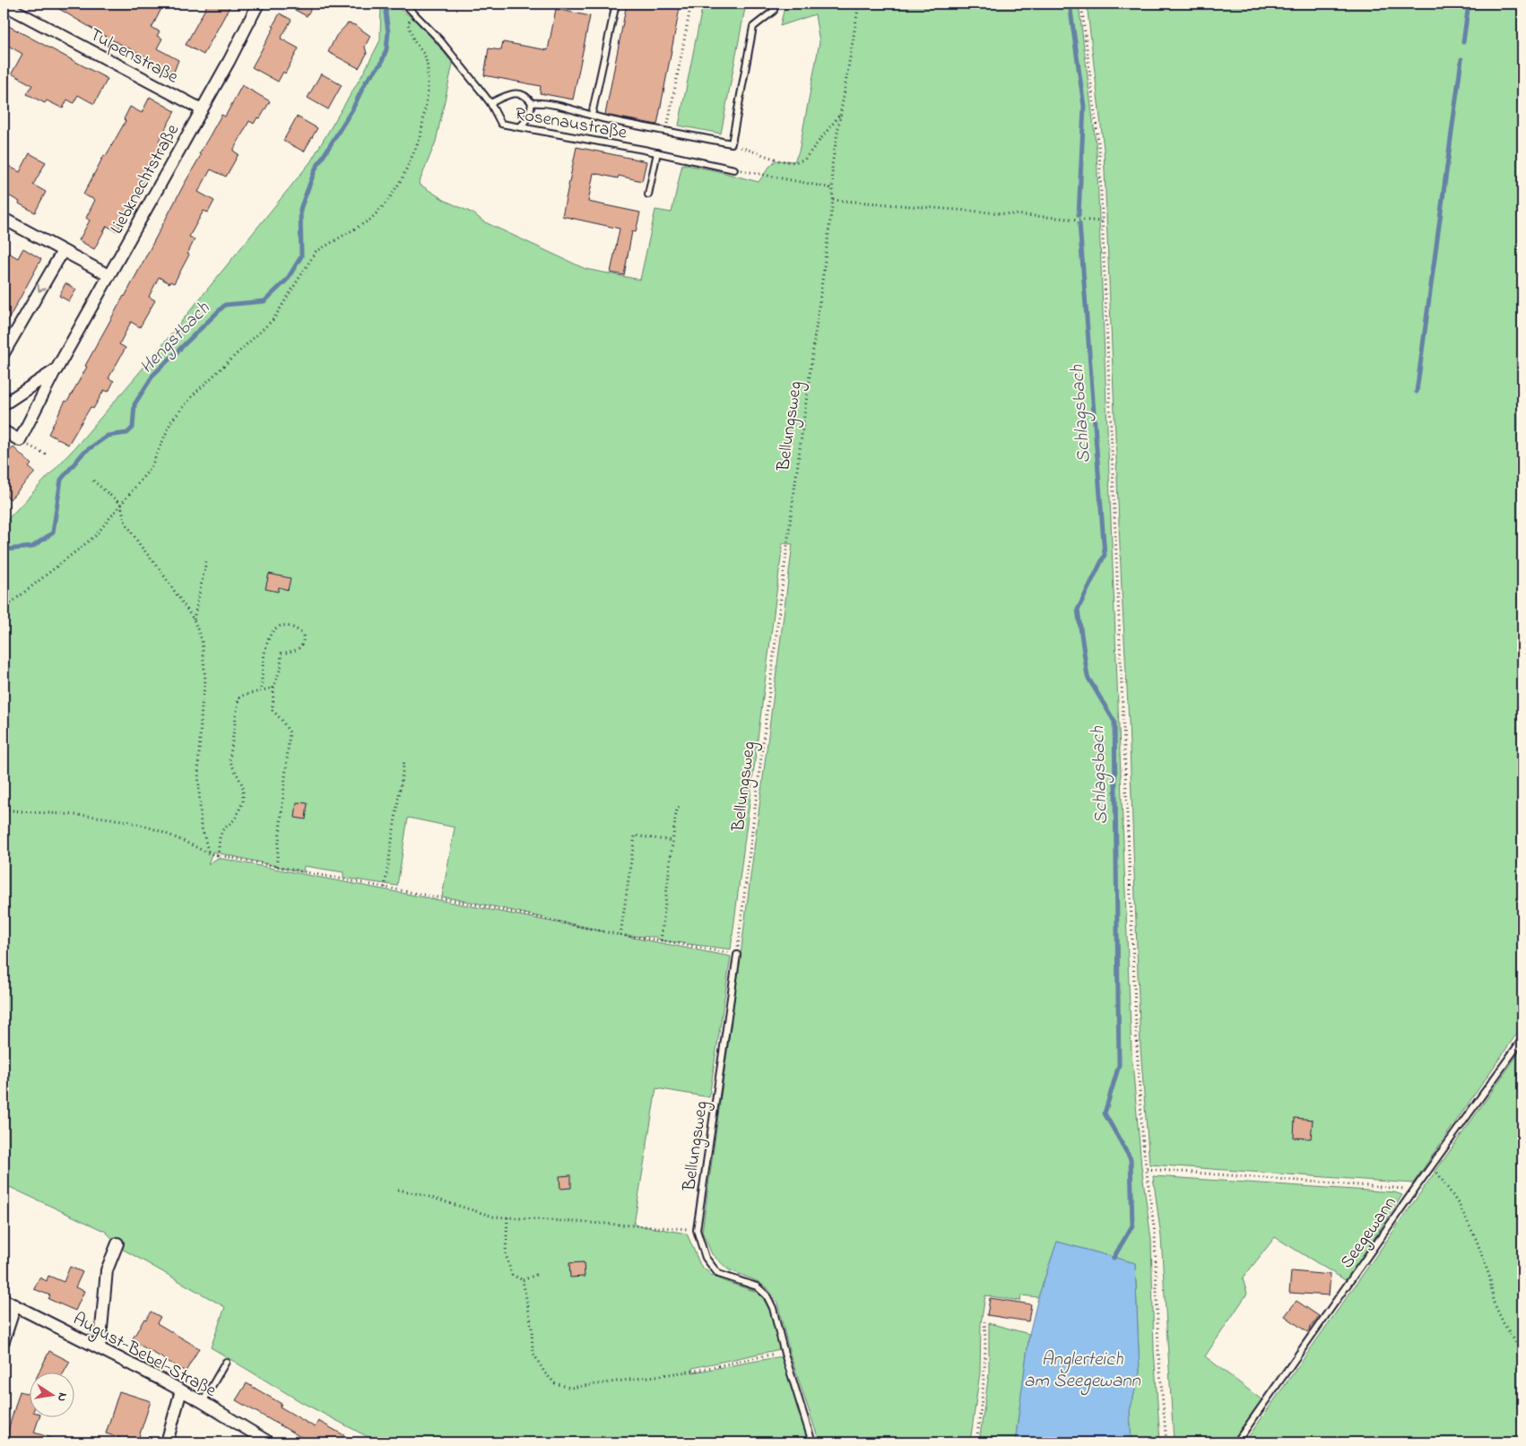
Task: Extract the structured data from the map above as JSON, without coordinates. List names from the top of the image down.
{
  "streets": {
    "street": ["Tulpenstraße", "Liebknechtstraße", "August-Bebel-Straße"],
    "lane": ["Rosenaustraße", "Bellungsweg", "Seegewann"]
  },
  "crossings": [
    ["Tulpenstraße", "Liebknechtstraße"]
  ],
  "water": ["Hengstbach", "Schlagsbach", "Anglerteich am Seegewann"],
  "north": "right"
}
